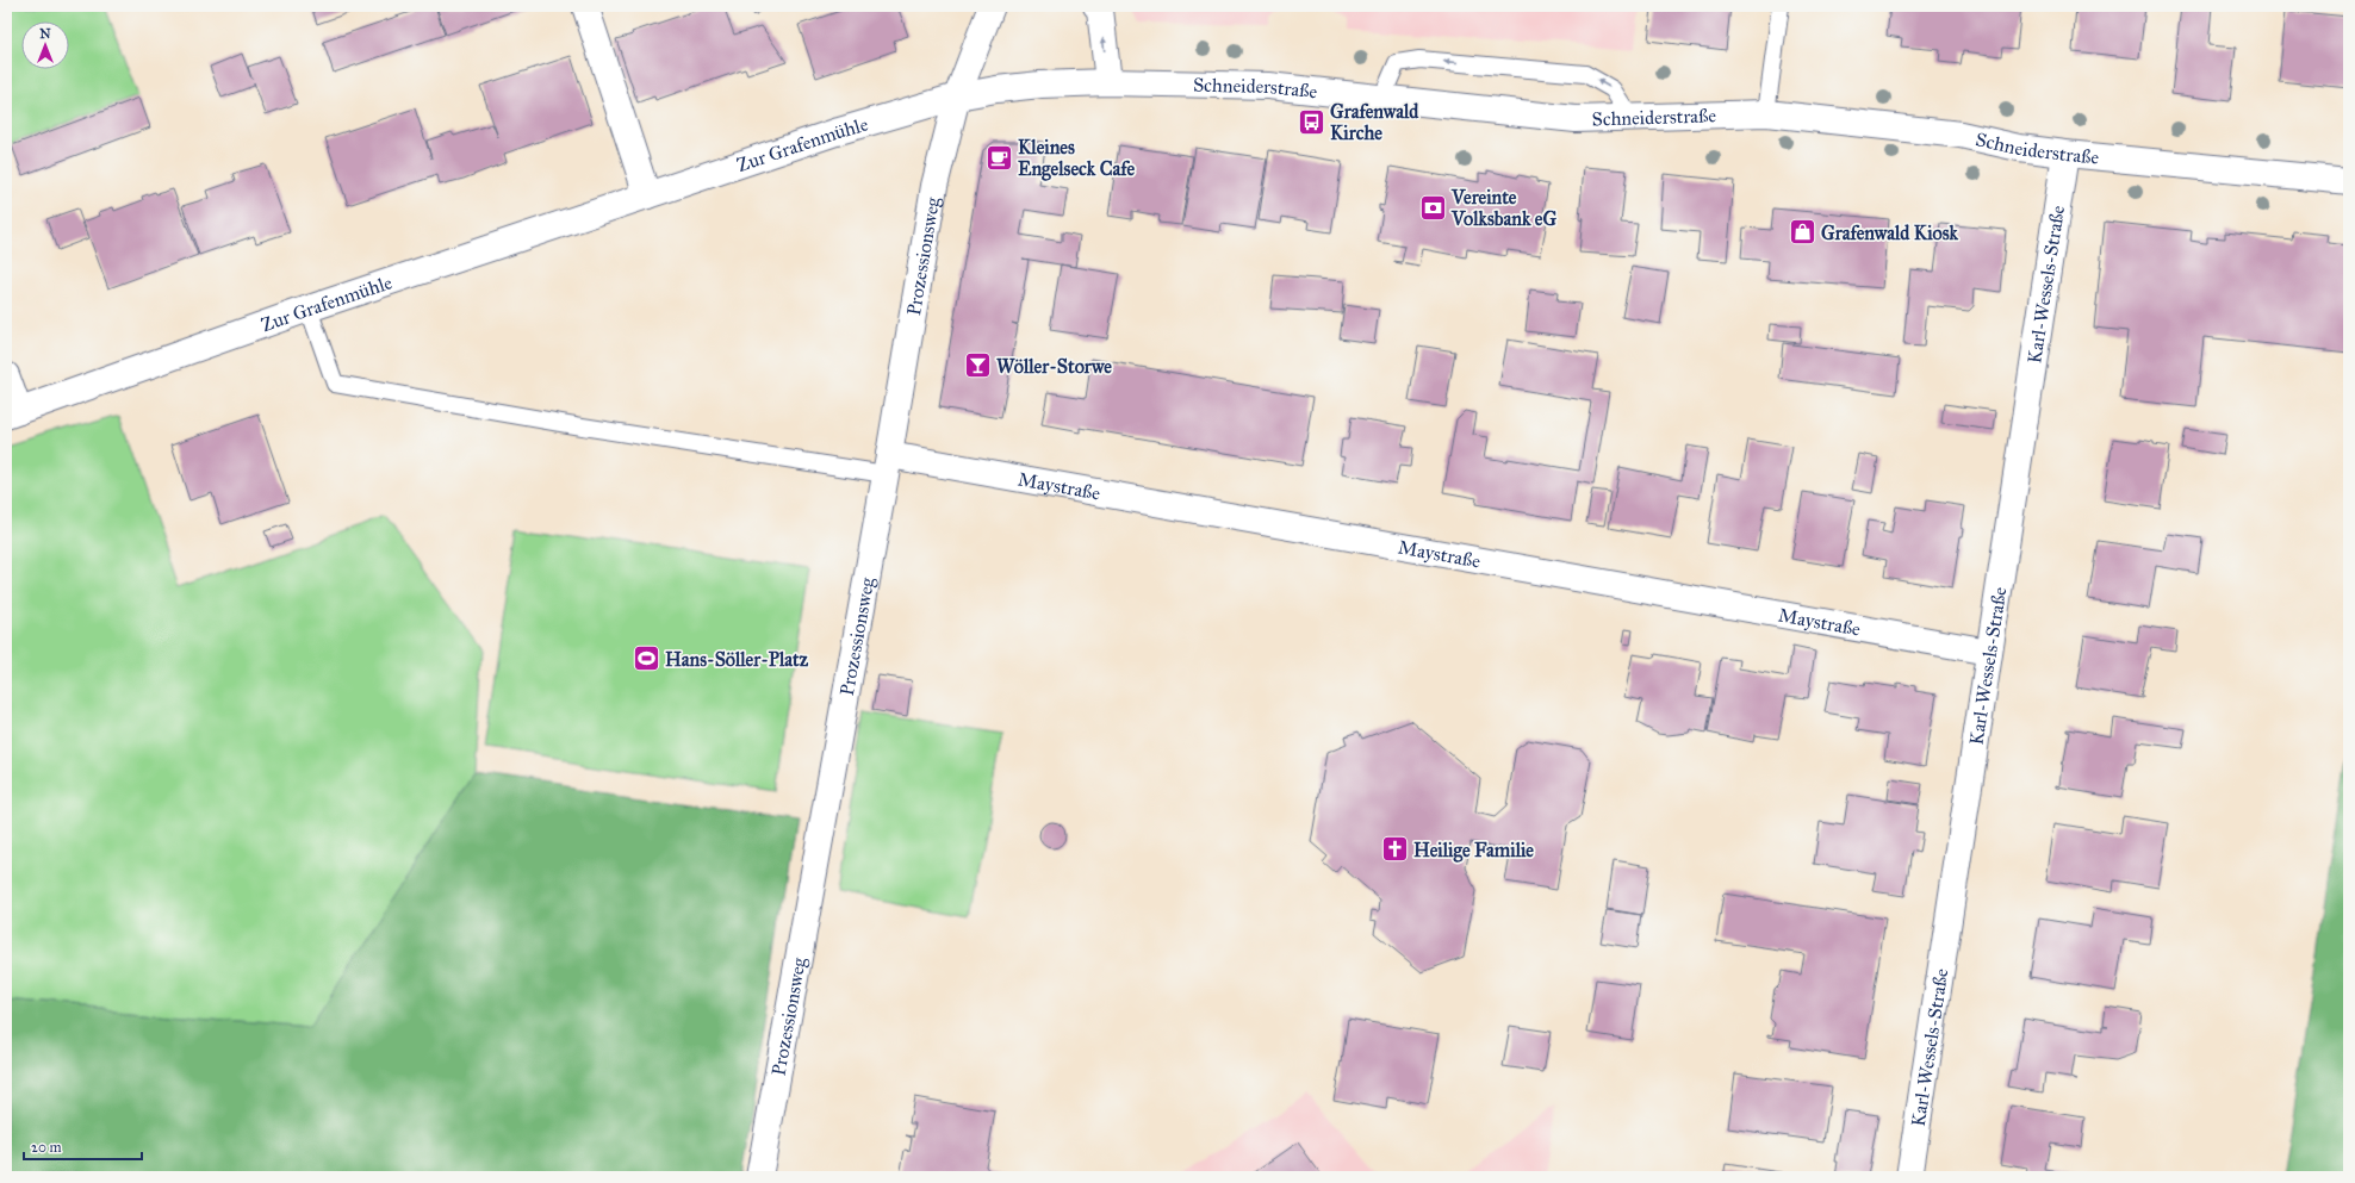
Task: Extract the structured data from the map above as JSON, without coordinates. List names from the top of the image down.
{
  "streets": {
    "street": [
      "Schneiderstraße",
      "Zur Grafenmühle",
      "Prozessionsweg",
      "Karl-Wessels-Straße",
      "Maystraße"
    ]
  },
  "crossings": [
    ["Schneiderstraße", "Zur Grafenmühle"],
    ["Schneiderstraße", "Prozessionsweg"],
    ["Schneiderstraße", "Karl-Wessels-Straße"],
    ["Zur Grafenmühle", "Prozessionsweg"],
    ["Prozessionsweg", "Maystraße"],
    ["Karl-Wessels-Straße", "Maystraße"]
  ],
  "places": {
    "bus stop": ["Grafenwald Kirche"],
    "cafe": ["Kleines Engelseck Cafe"],
    "bank": ["Vereinte Volksbank eG"],
    "shop": ["Grafenwald Kiosk"],
    "bar": ["Wöller-Storwe"],
    "sports": ["Hans-Söller-Platz"],
    "church": ["Heilige Familie"]
  },
  "scale_bar": "20 m",
  "north": "top"
}
